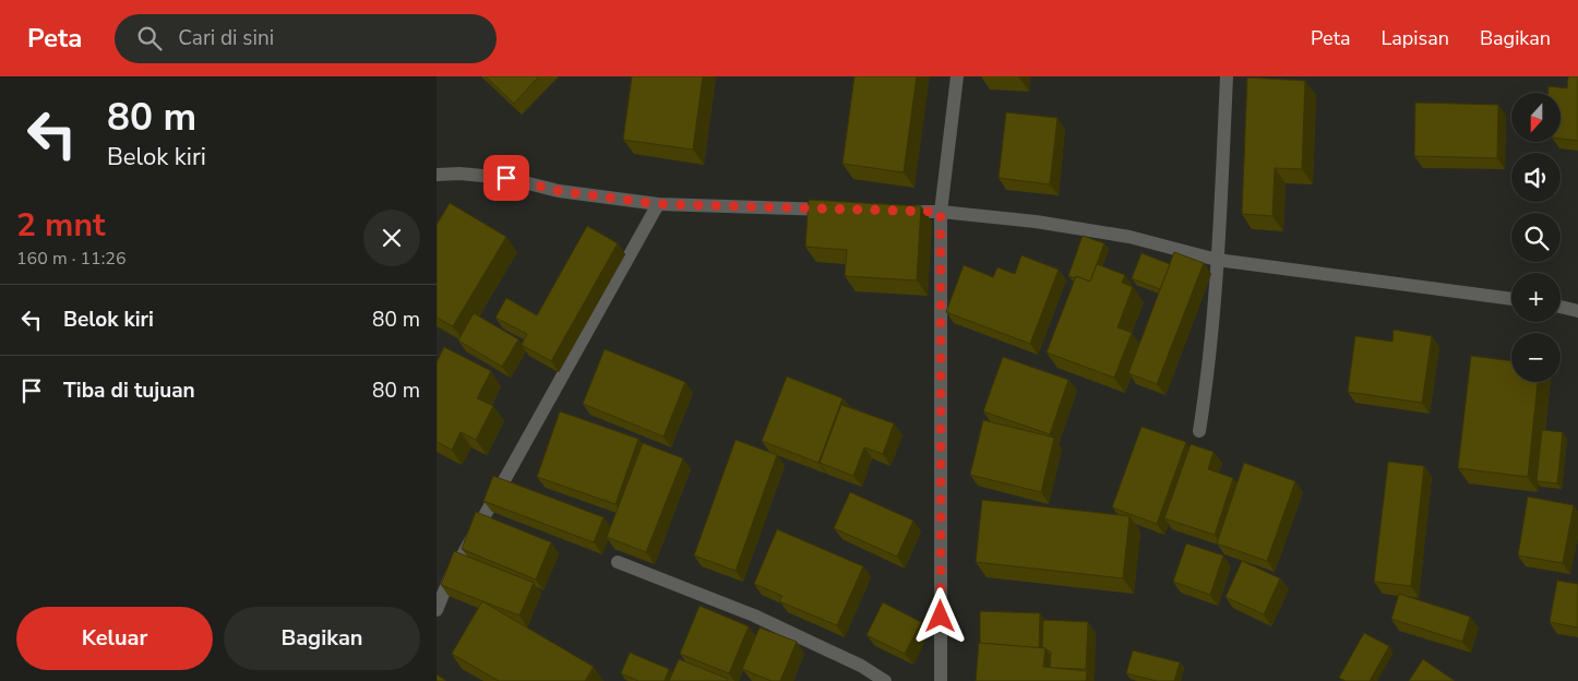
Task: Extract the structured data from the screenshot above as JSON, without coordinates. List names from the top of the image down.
{
  "north": "bottom",
  "page": {
    "header": "Peta",
    "search": "Cari di sini",
    "nav": ["Peta", "Lapisan", "Bagikan"],
    "turn": ["80 m", "Belok kiri"],
    "map_buttons": ["+", "−"],
    "heading": ["2 mnt", "160 m · 11:26"],
    "list": [
      {
        "name": "Belok kiri",
        "value": "80 m"
      },
      {
        "name": "Tiba di tujuan",
        "value": "80 m"
      }
    ],
    "buttons": ["Keluar", "Bagikan"]
  }
}
